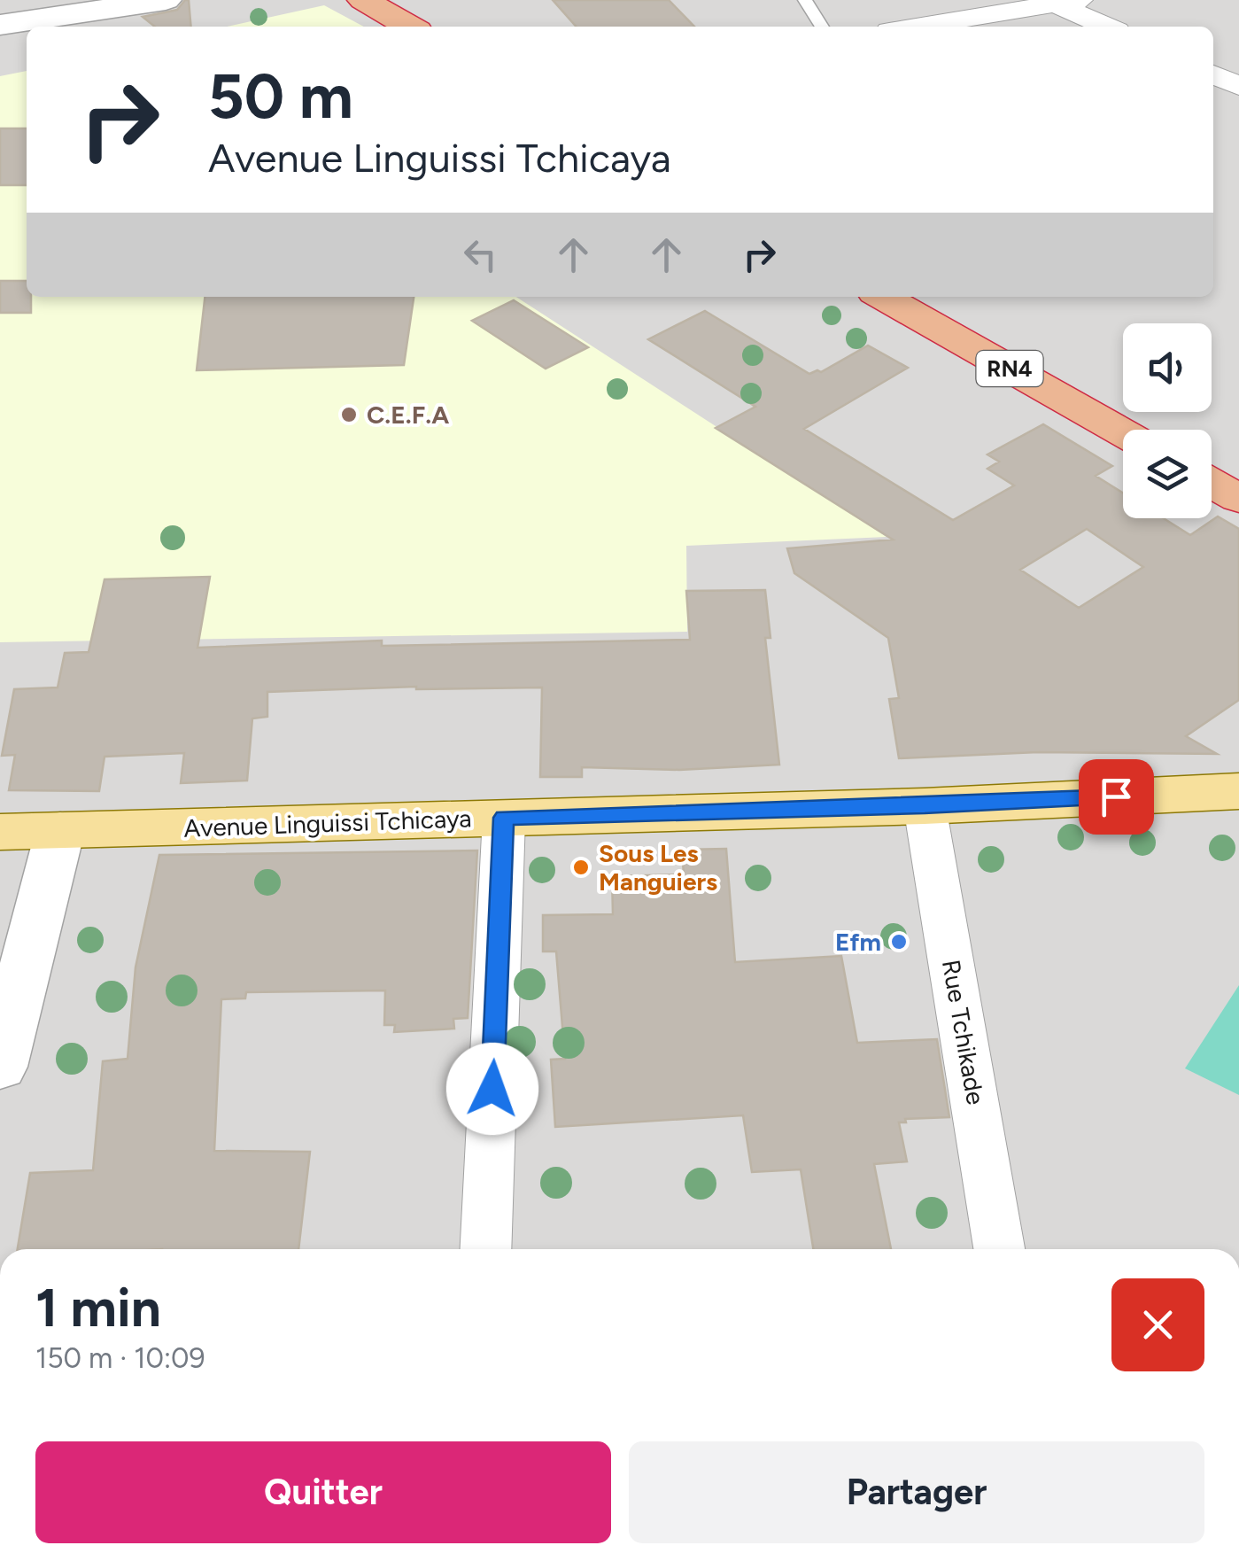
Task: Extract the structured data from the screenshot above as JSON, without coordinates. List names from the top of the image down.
{
  "streets": {
    "highway": ["RN4"],
    "main road": ["Avenue Linguissi Tchicaya"],
    "street": ["Rue Tchikade"]
  },
  "crossings": [
    ["Avenue Linguissi Tchicaya", "Rue Tchikade"]
  ],
  "places": ["C.E.F.A", "Sous Les Manguiers", "Efm"],
  "page": {
    "turn": ["50 m", "Avenue Linguissi Tchicaya"],
    "heading": ["1 min", "150 m · 10:09"],
    "buttons": ["Quitter", "Partager"]
  }
}
